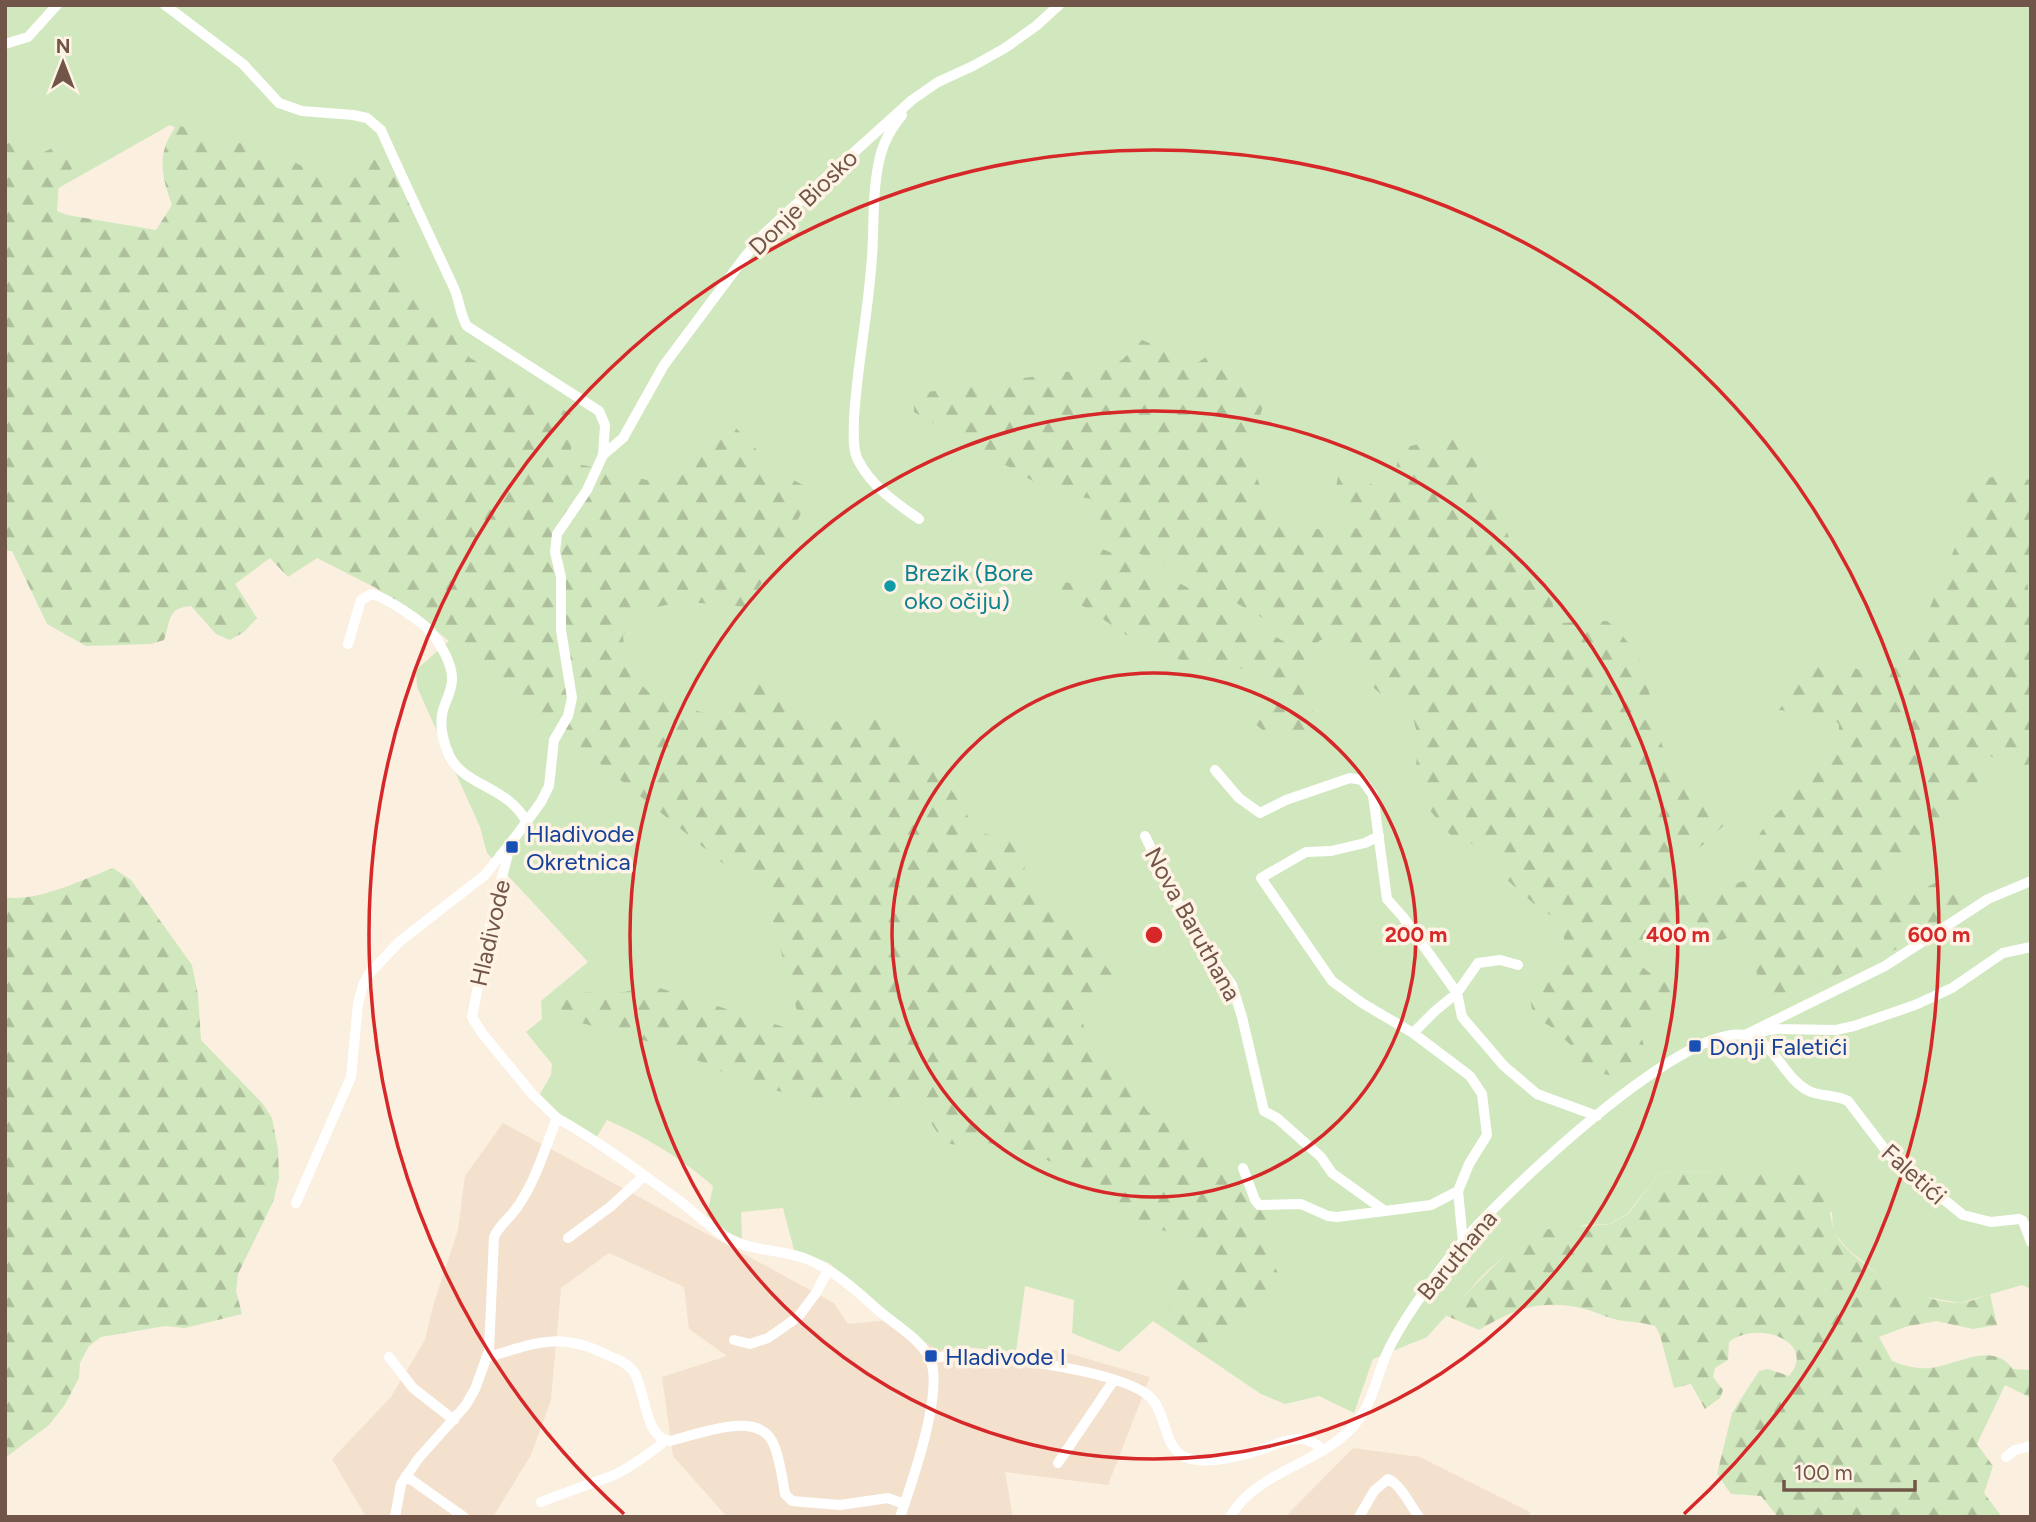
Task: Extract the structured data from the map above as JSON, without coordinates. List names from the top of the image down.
{
  "streets": {
    "street": [
      "Donje Biosko",
      "Nova Baruthana",
      "Hladivode",
      "Faletići",
      "Baruthana"
    ]
  },
  "crossings": [
    ["Donje Biosko", "Hladivode"],
    ["Faletići", "Baruthana"]
  ],
  "places": {
    "other": ["Brezik (Bore oko očiju)"],
    "transit": ["Hladivode Okretnica", "Donji Faletići", "Hladivode I"]
  },
  "scale_bar": "100 m",
  "north": "top",
  "rings": ["200 m", "400 m", "600 m"]
}
